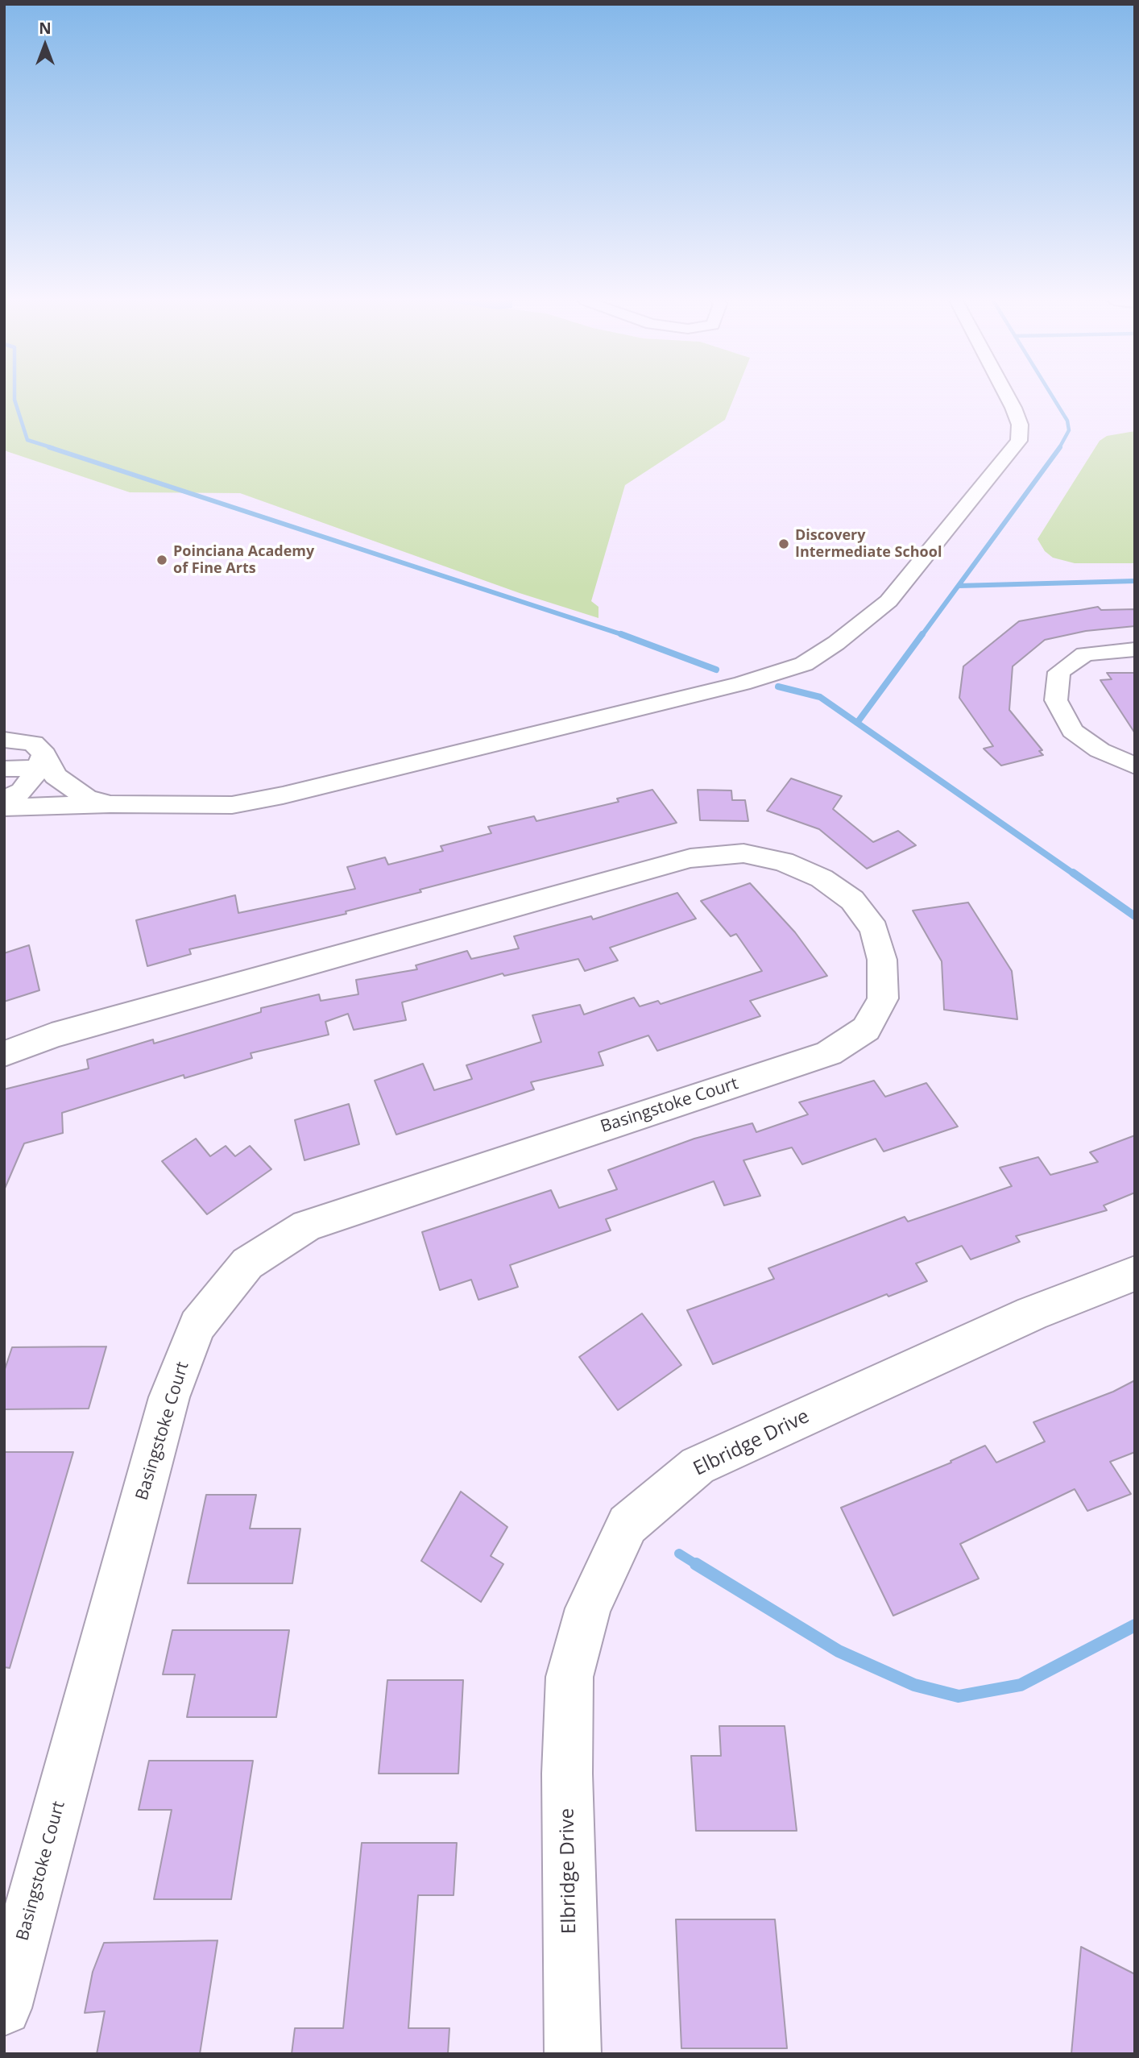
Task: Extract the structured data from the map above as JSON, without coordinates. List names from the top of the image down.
{
  "streets": {
    "street": ["Basingstoke Court", "Elbridge Drive"]
  },
  "places": ["Discovery Intermediate School", "Poinciana Academy of Fine Arts"],
  "north": "top"
}
